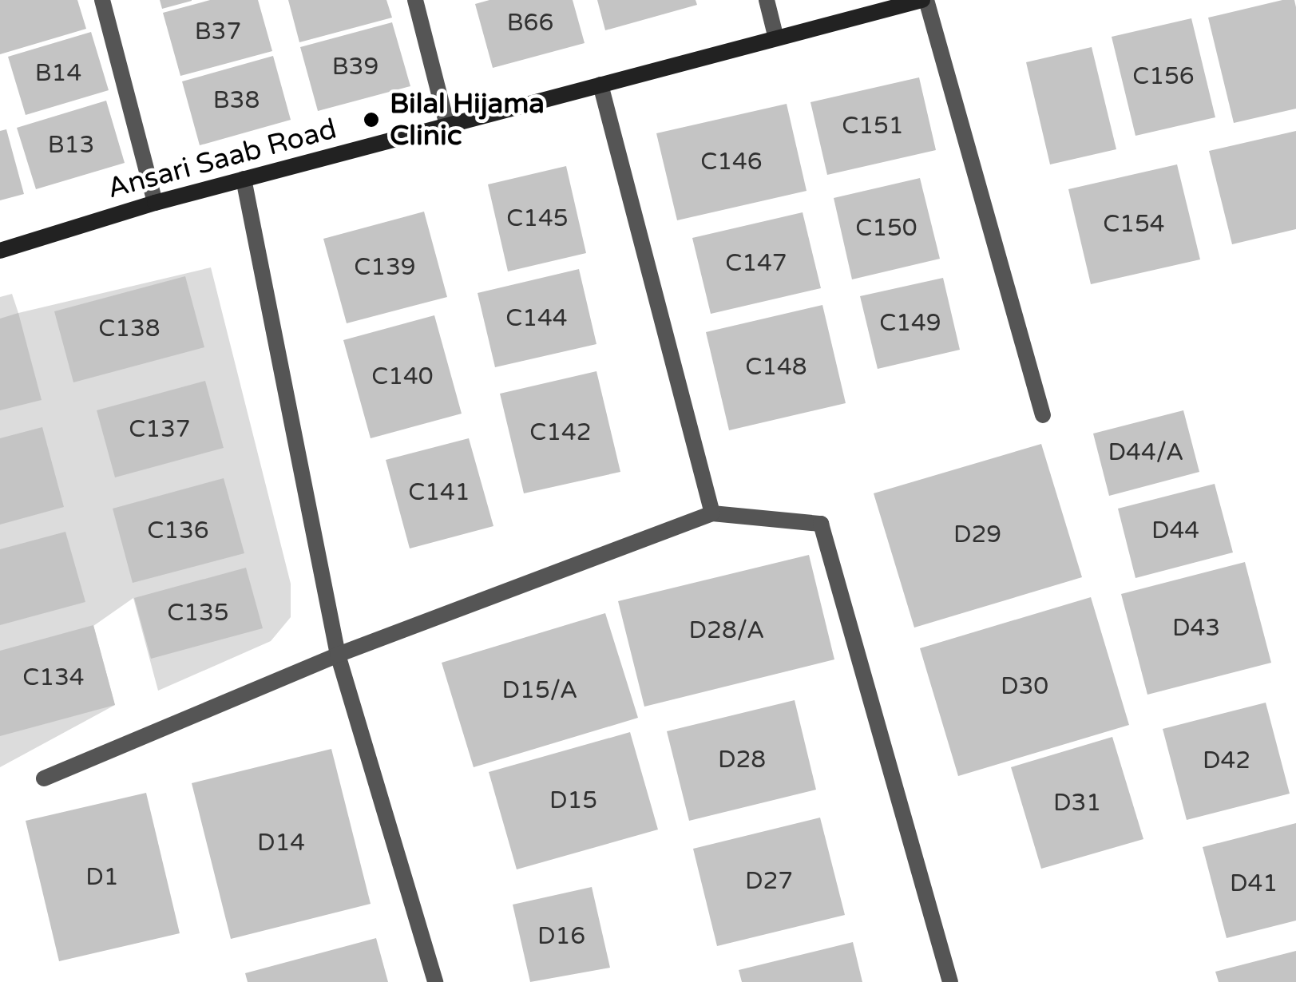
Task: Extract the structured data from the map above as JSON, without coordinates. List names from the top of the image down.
{
  "streets": {
    "street": ["Ansari Saab Road"]
  },
  "places": ["Bilal Hijama Clinic"],
  "house_numbers": [
    "B66",
    "B37",
    "B39",
    "B14",
    "C156",
    "B38",
    "C151",
    "B13",
    "C146",
    "C145",
    "C154",
    "C150",
    "C147",
    "C139",
    "C144",
    "C149",
    "C138",
    "C148",
    "C140",
    "C137",
    "C142",
    "D44/A",
    "C141",
    "C136",
    "D44",
    "D29",
    "C135",
    "D43",
    "D28/A",
    "C134",
    "D30",
    "D15/A",
    "D28",
    "D42",
    "D15",
    "D31",
    "D14",
    "D1",
    "D27",
    "D41",
    "D16"
  ]
}
